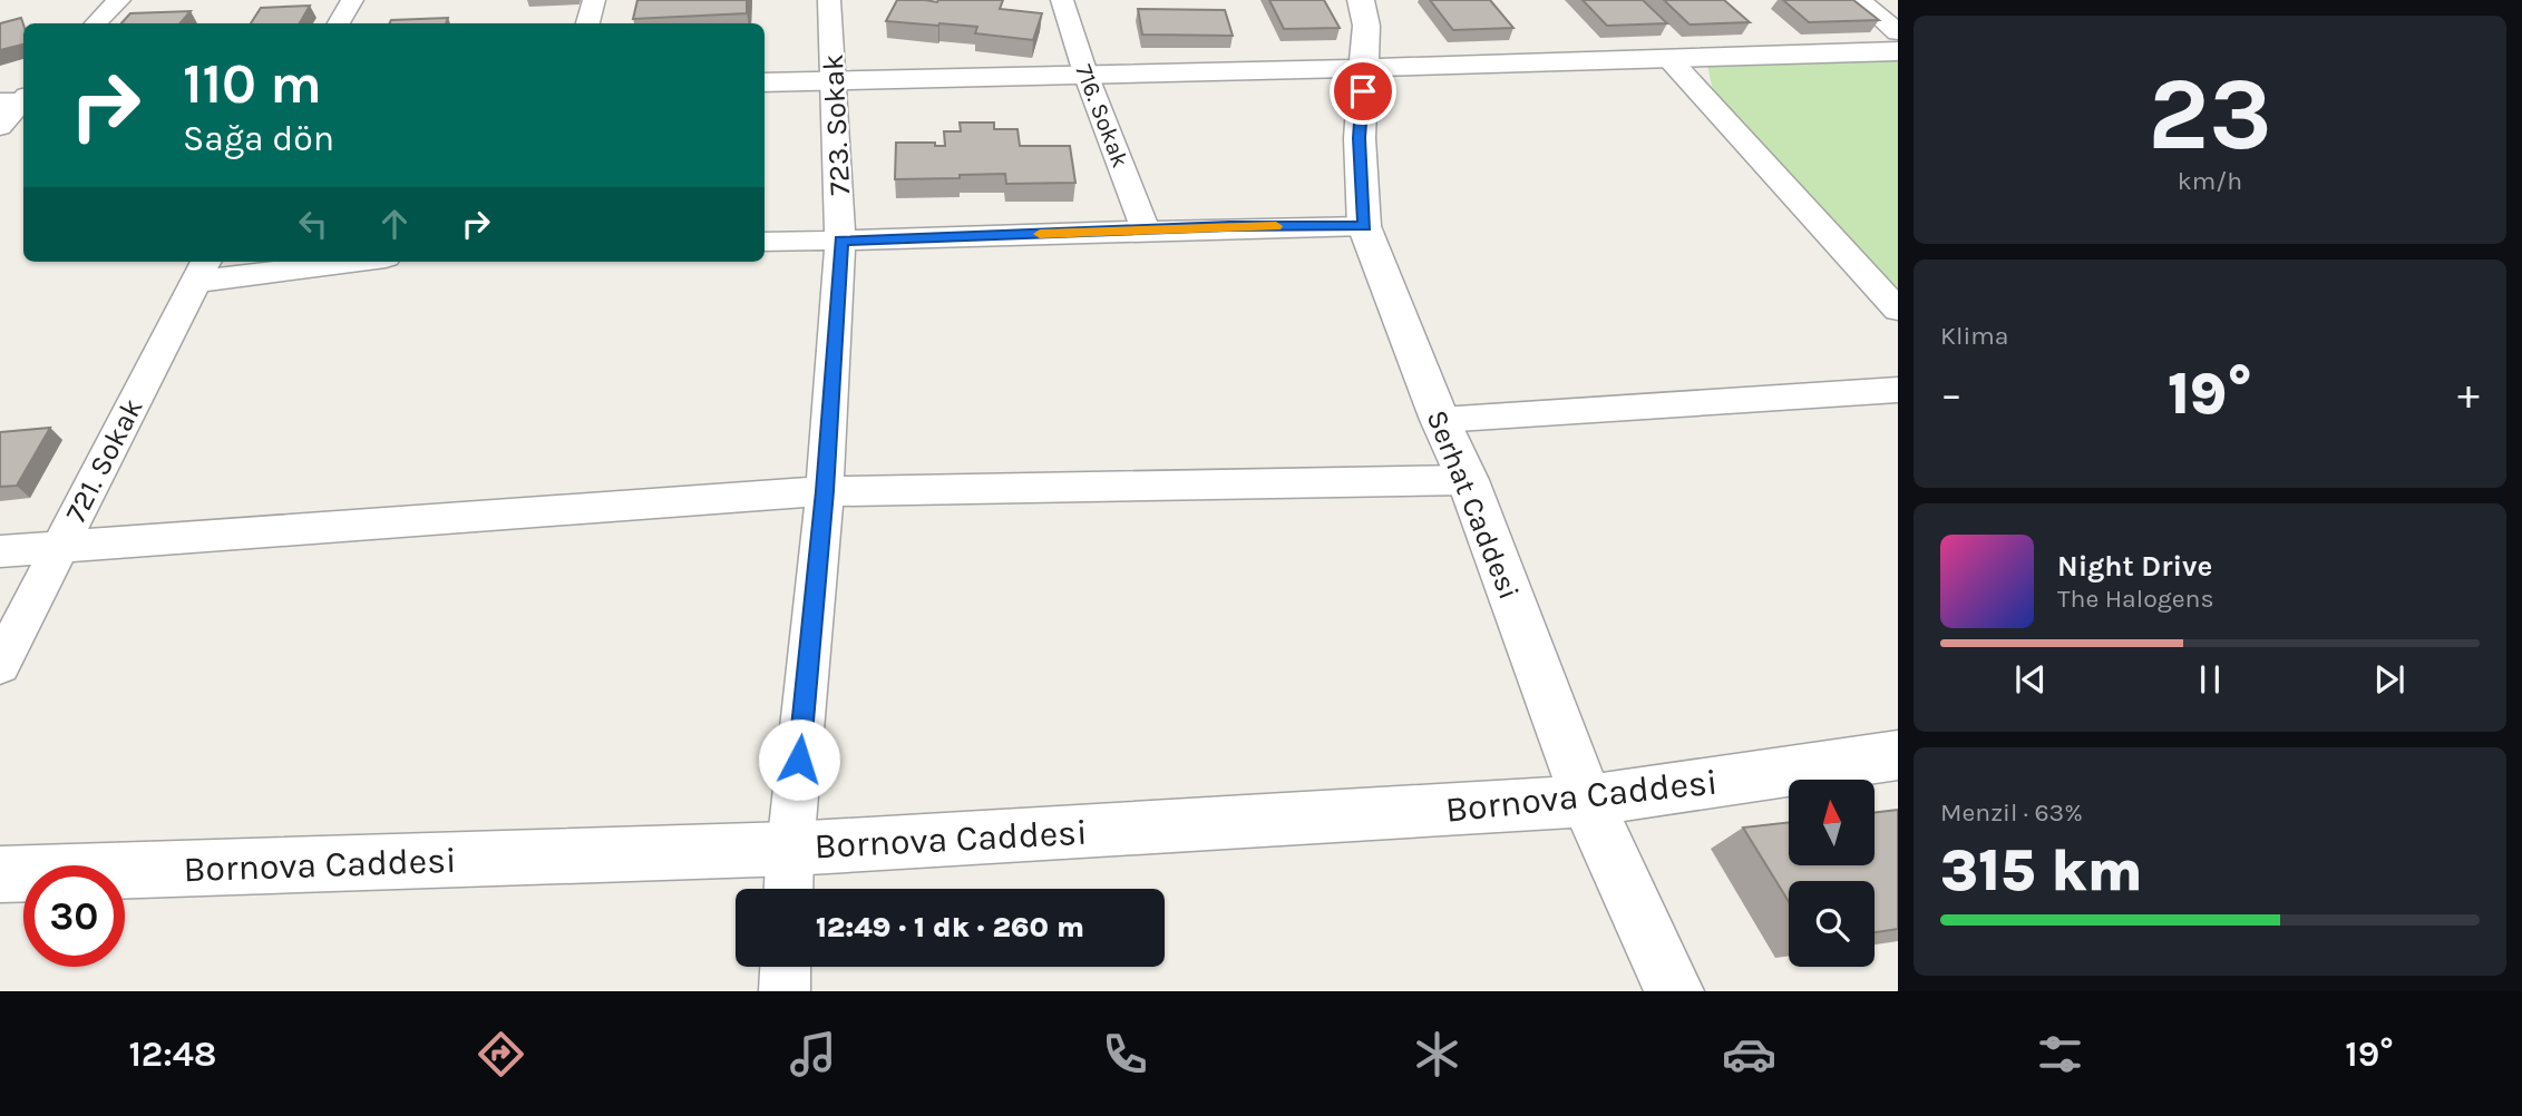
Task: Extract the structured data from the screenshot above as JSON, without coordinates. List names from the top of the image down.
{
  "streets": {
    "street": [
      "716. Sokak",
      "723. Sokak",
      "721. Sokak",
      "Serhat Caddesi",
      "Bornova Caddesi"
    ]
  },
  "crossings": [
    ["723. Sokak", "Bornova Caddesi"],
    ["Serhat Caddesi", "Bornova Caddesi"]
  ],
  "north": "top",
  "page": {
    "tile": [
      ["23", "km/h"],
      "Klima",
      ["Menzil · 63%", "315 km"]
    ],
    "turn": ["110 m", "Sağa dön"],
    "heat": ["−", "19°", "+"],
    "song": ["Night Drive", "The Halogens"],
    "limit": "30",
    "trip": "12:49 · 1 dk · 260 m",
    "tabs": ["12:48", "19°"]
  }
}
